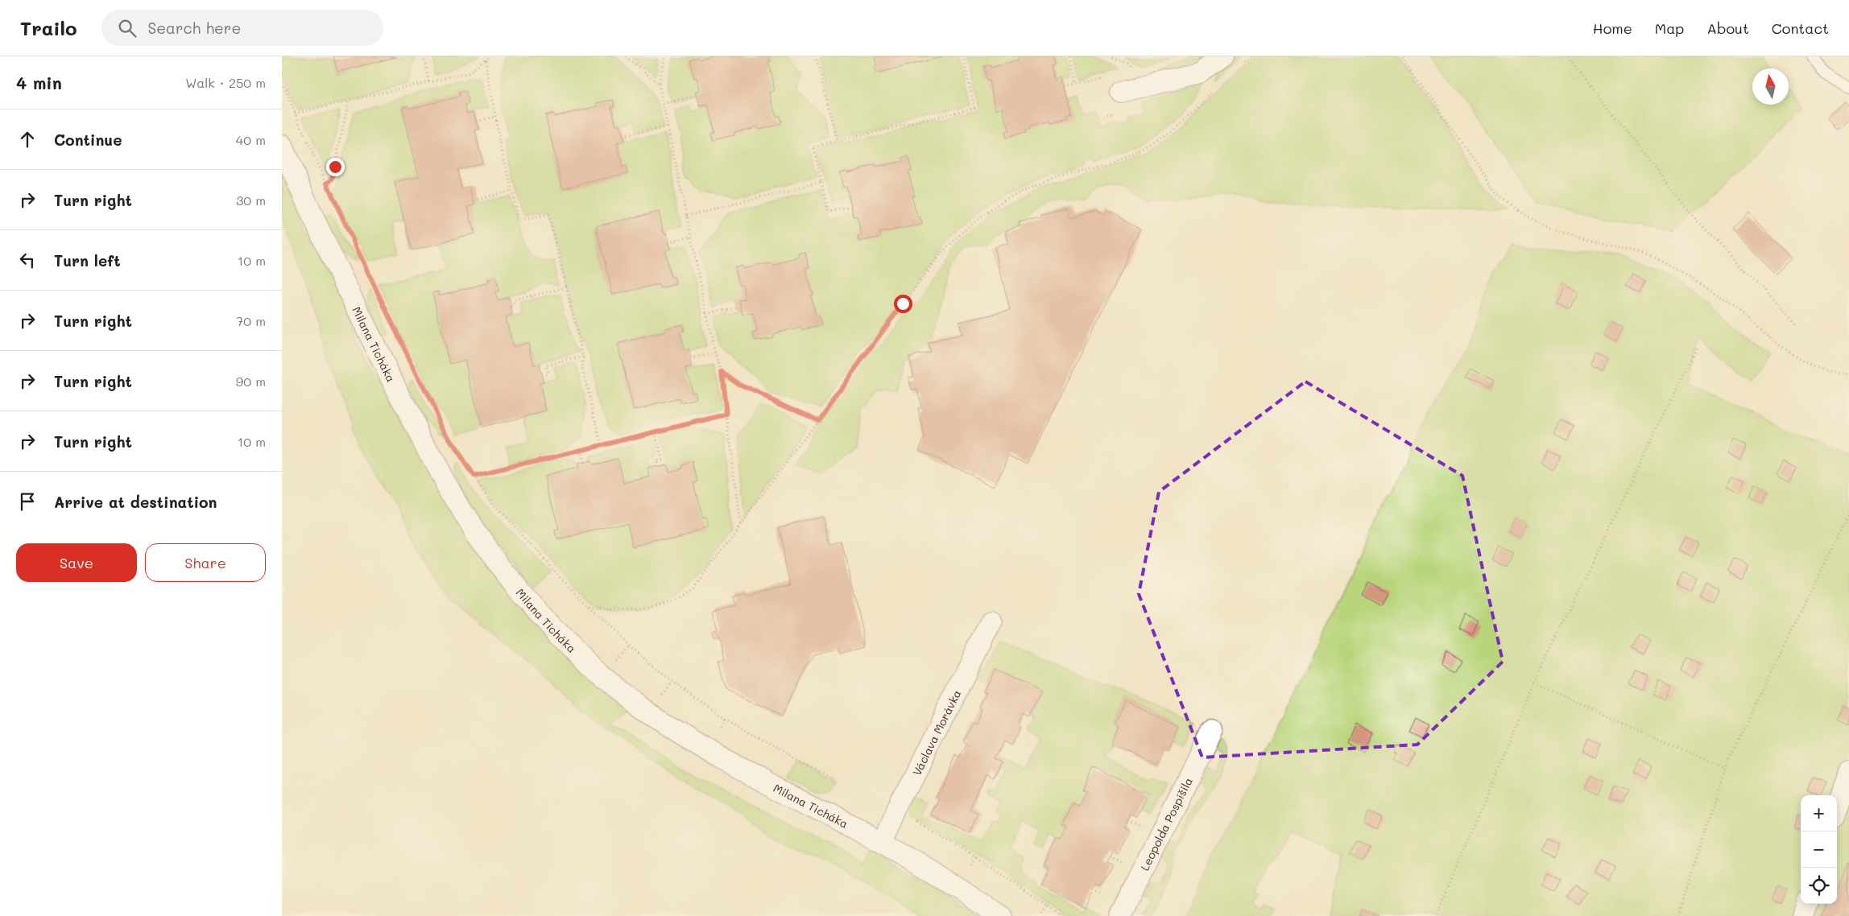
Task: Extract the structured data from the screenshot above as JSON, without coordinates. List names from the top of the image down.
{
  "streets": {
    "street": ["Milana Ticháka", "Václava Morávka", "Leopolda Pospíšila"]
  },
  "crossings": [
    ["Milana Ticháka", "Václava Morávka"]
  ],
  "north": "top",
  "page": {
    "header": "Trailo",
    "search": "Search here",
    "nav": [
      "Home",
      "Map",
      "About",
      "Contact"
    ],
    "heading": ["4 min", "Walk · 250 m"],
    "list": [
      ["Continue", "40 m"],
      ["Turn right", "30 m"],
      ["Turn left", "10 m"],
      ["Turn right", "70 m"],
      ["Turn right", "90 m"],
      ["Turn right", "10 m"],
      "Arrive at destination"
    ],
    "buttons": ["Save", "Share"],
    "map_buttons": ["+", "−"]
  }
}
